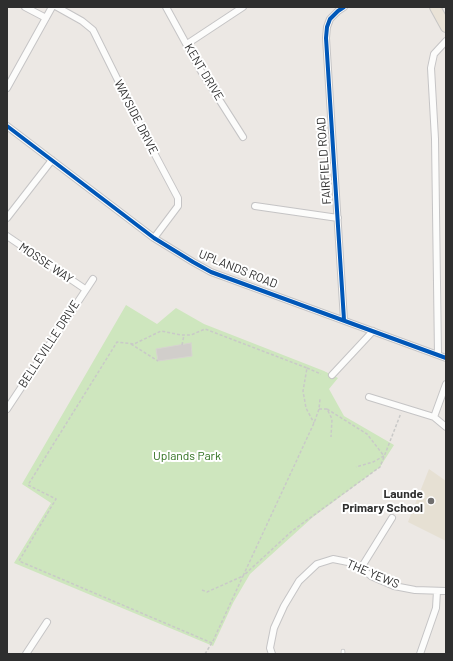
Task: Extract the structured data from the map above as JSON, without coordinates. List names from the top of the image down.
{
  "streets": {
    "street": [
      "KENT DRIVE",
      "WAYSIDE DRIVE",
      "FAIRFIELD ROAD",
      "MOSSE WAY",
      "UPLANDS ROAD",
      "BELLEVILLE DRIVE",
      "THE YEWS"
    ]
  },
  "crossings": [
    ["WAYSIDE DRIVE", "UPLANDS ROAD"],
    ["FAIRFIELD ROAD", "UPLANDS ROAD"],
    ["MOSSE WAY", "BELLEVILLE DRIVE"]
  ],
  "parks": ["Uplands Park"],
  "places": ["Launde Primary School"]
}
